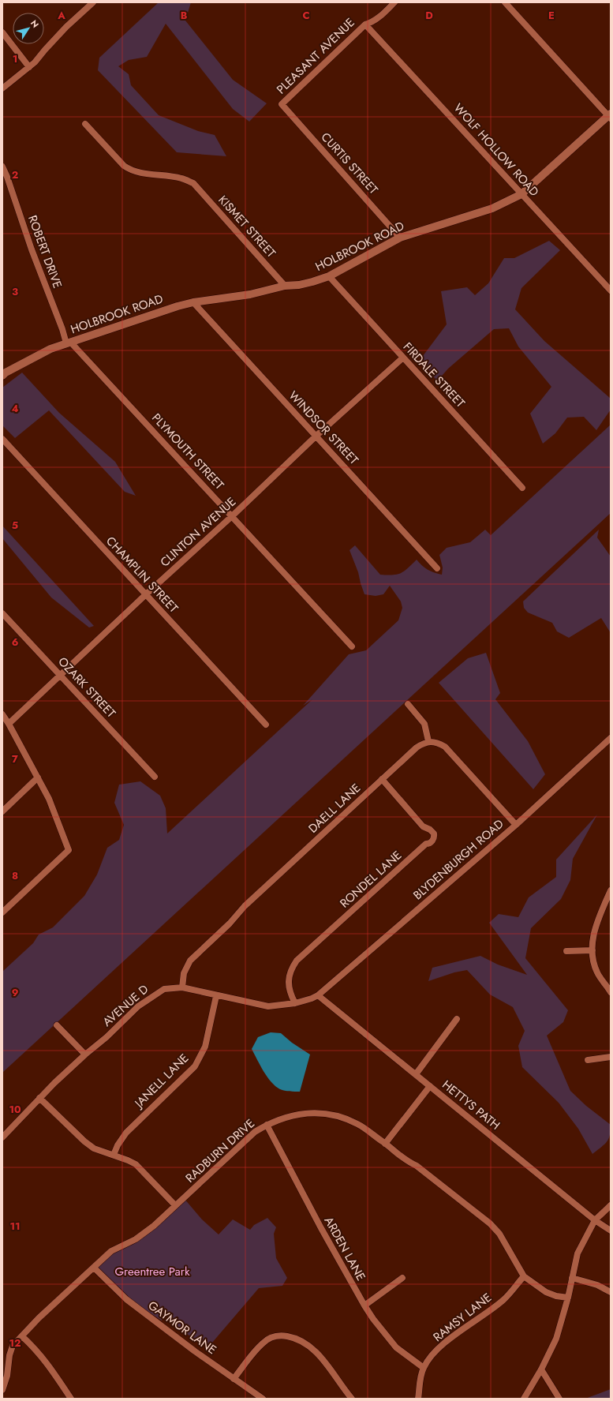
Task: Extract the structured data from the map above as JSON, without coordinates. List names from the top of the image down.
{
  "streets": {
    "street": [
      "PLEASANT AVENUE",
      "WOLF HOLLOW ROAD",
      "CURTIS STREET",
      "KISMET STREET",
      "HOLBROOK ROAD",
      "ROBERT DRIVE",
      "FIRDALE STREET",
      "WINDSOR STREET",
      "PLYMOUTH STREET",
      "CLINTON AVENUE",
      "CHAMPLIN STREET",
      "OZARK STREET",
      "DAELL LANE",
      "BLYDENBURGH ROAD",
      "RONDEL LANE",
      "AVENUE D",
      "JANELL LANE",
      "HETTYS PATH",
      "RADBURN DRIVE",
      "ARDEN LANE",
      "RAMSY LANE",
      "GAYMOR LANE"
    ]
  },
  "crossings": [
    ["PLEASANT AVENUE", "WOLF HOLLOW ROAD"],
    ["PLEASANT AVENUE", "CURTIS STREET"],
    ["WOLF HOLLOW ROAD", "HOLBROOK ROAD"],
    ["CURTIS STREET", "HOLBROOK ROAD"],
    ["KISMET STREET", "HOLBROOK ROAD"],
    ["HOLBROOK ROAD", "ROBERT DRIVE"],
    ["HOLBROOK ROAD", "FIRDALE STREET"],
    ["HOLBROOK ROAD", "WINDSOR STREET"],
    ["HOLBROOK ROAD", "PLYMOUTH STREET"],
    ["ROBERT DRIVE", "PLYMOUTH STREET"],
    ["FIRDALE STREET", "CLINTON AVENUE"],
    ["WINDSOR STREET", "CLINTON AVENUE"],
    ["PLYMOUTH STREET", "CLINTON AVENUE"],
    ["CLINTON AVENUE", "CHAMPLIN STREET"],
    ["CLINTON AVENUE", "OZARK STREET"],
    ["DAELL LANE", "RONDEL LANE"],
    ["DAELL LANE", "AVENUE D"],
    ["BLYDENBURGH ROAD", "AVENUE D"],
    ["BLYDENBURGH ROAD", "HETTYS PATH"],
    ["RONDEL LANE", "AVENUE D"],
    ["AVENUE D", "JANELL LANE"],
    ["AVENUE D", "HETTYS PATH"],
    ["RADBURN DRIVE", "ARDEN LANE"],
    ["RADBURN DRIVE", "RAMSY LANE"],
    ["RADBURN DRIVE", "GAYMOR LANE"],
    ["ARDEN LANE", "RAMSY LANE"]
  ],
  "parks": ["Greentree Park"],
  "north": "top right",
  "grid": {
    "columns": [
      "A",
      "B",
      "C",
      "D",
      "E"
    ],
    "rows": [
      "1",
      "2",
      "3",
      "4",
      "5",
      "6",
      "7",
      "8",
      "9",
      "10",
      "11",
      "12"
    ]
  }
}
